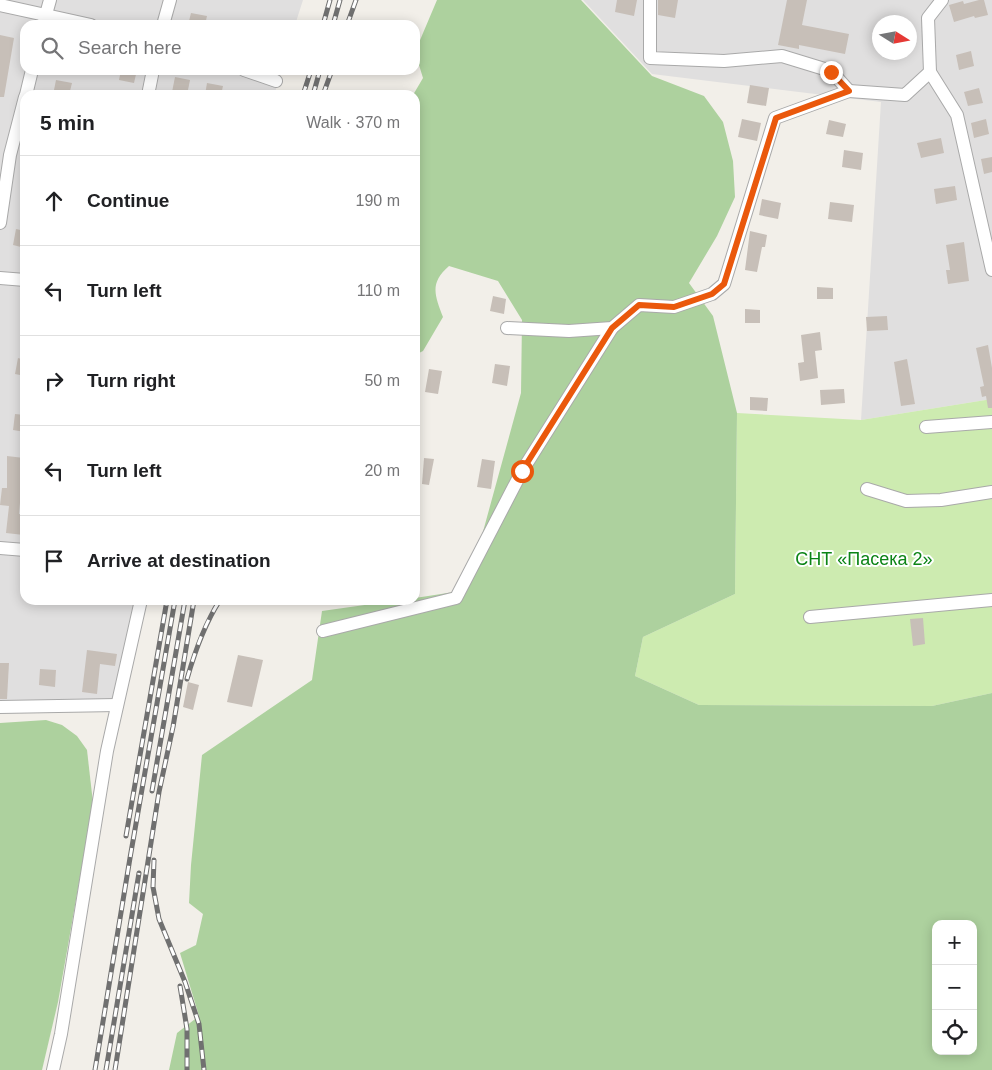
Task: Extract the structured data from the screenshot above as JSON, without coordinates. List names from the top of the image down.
{
  "parks": ["СНТ «Пасека 2»"],
  "north": "right",
  "page": {
    "search": "Search here",
    "heading": ["5 min", "Walk · 370 m"],
    "list": [
      ["Continue", "190 m"],
      ["Turn left", "110 m"],
      ["Turn right", "50 m"],
      ["Turn left", "20 m"],
      "Arrive at destination"
    ],
    "map_buttons": ["+", "−"]
  }
}
